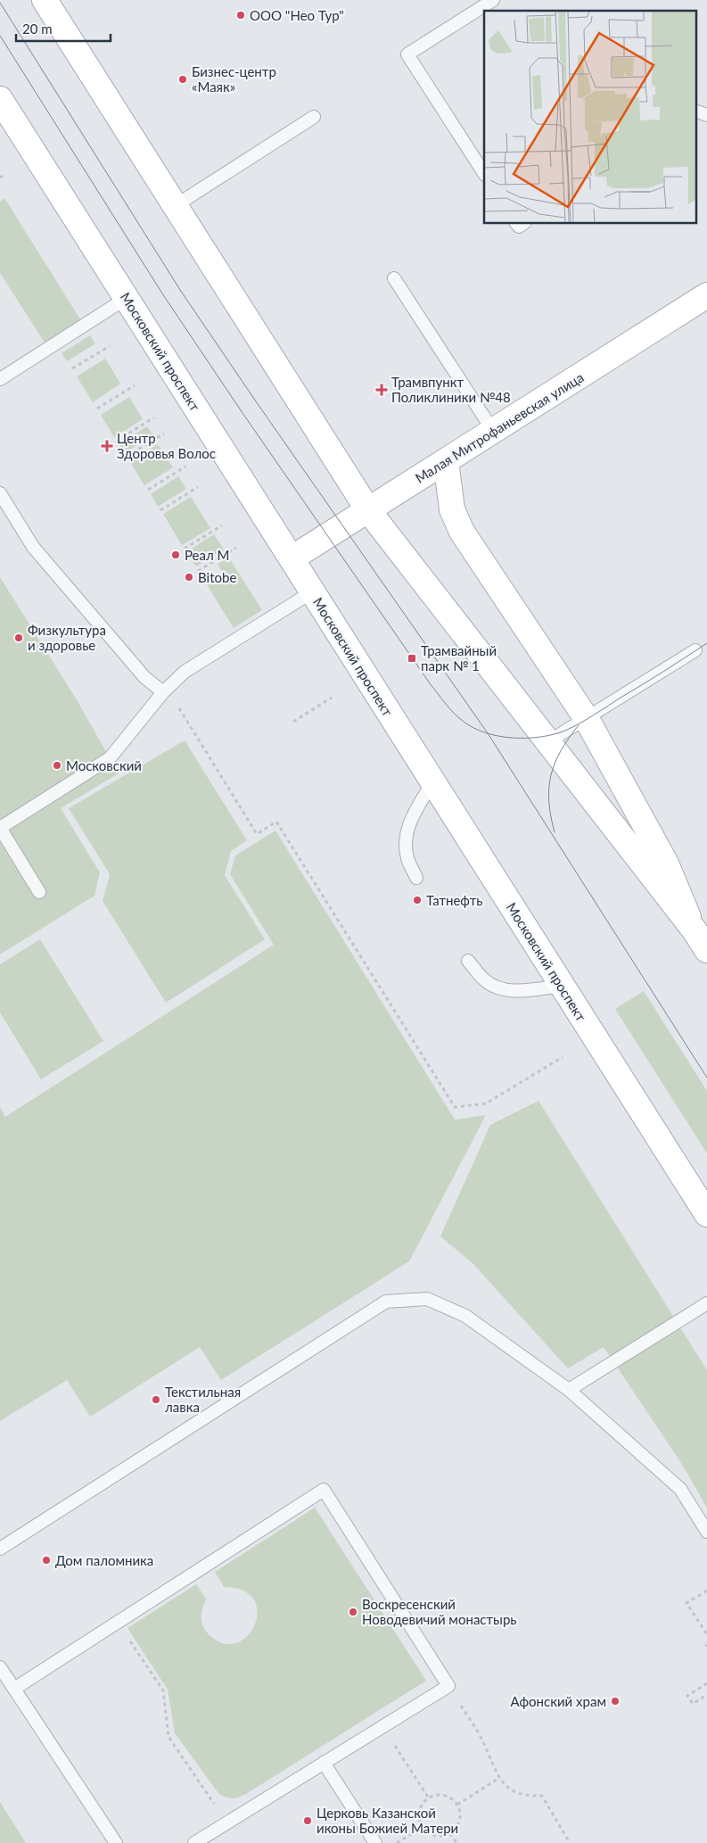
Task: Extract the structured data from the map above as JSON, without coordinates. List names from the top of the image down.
{
  "streets": {
    "main road": ["Московский проспект", "Малая Митрофаньевская улица"]
  },
  "crossings": [
    ["Московский проспект", "Малая Митрофаньевская улица"]
  ],
  "places": {
    "other": [
      "ООО \"Нео Тур\"",
      "Бизнес-центр «Маяк»",
      "Реал М",
      "Bitobe",
      "Физкультура и здоровье",
      "Московский",
      "Татнефть",
      "Текстильная лавка",
      "Дом паломника",
      "Воскресенский Новодевичий монастырь",
      "Афонский храм",
      "Церковь Казанской иконы Божией Матери"
    ],
    "health": ["Трамвпункт Поликлиники №48", "Центр Здоровья Волос"],
    "transit": ["Трамвайный парк № 1"]
  },
  "scale_bar": "20 m"
}
